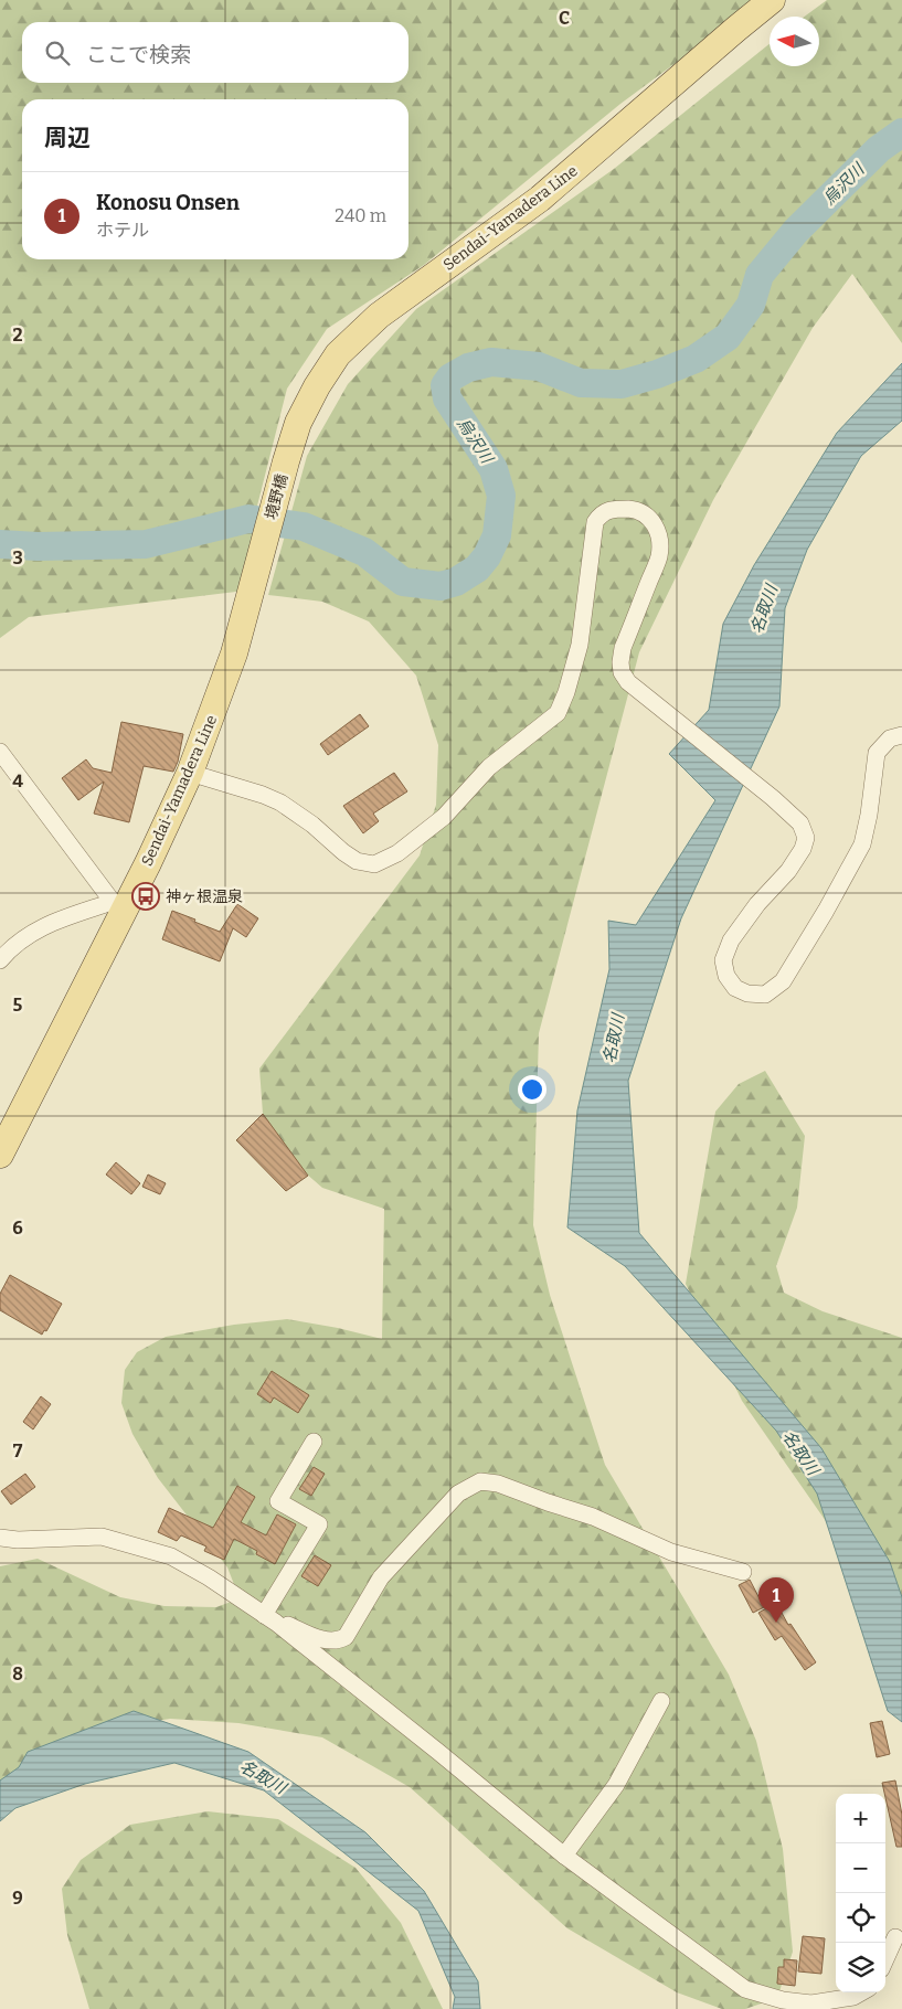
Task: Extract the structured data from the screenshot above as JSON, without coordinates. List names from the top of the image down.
{
  "streets": {
    "main road": ["Sendai-Yamadera Line", "境野橋"]
  },
  "crossings": [
    ["Sendai-Yamadera Line", "境野橋"]
  ],
  "water": ["烏沢川", "名取川"],
  "places": {
    "bus stop": ["神ヶ根温泉"]
  },
  "north": "left",
  "page": {
    "search": "ここで検索",
    "heading": "周辺",
    "list": [
      {
        "mark": "1",
        "name": "Konosu Onsen",
        "note": "ホテル",
        "value": "240 m"
      }
    ],
    "pins": "1",
    "map_buttons": ["+", "−"]
  },
  "grid": {
    "columns": ["C"],
    "rows": [
      "2",
      "3",
      "4",
      "5",
      "6",
      "7",
      "8",
      "9"
    ]
  }
}
